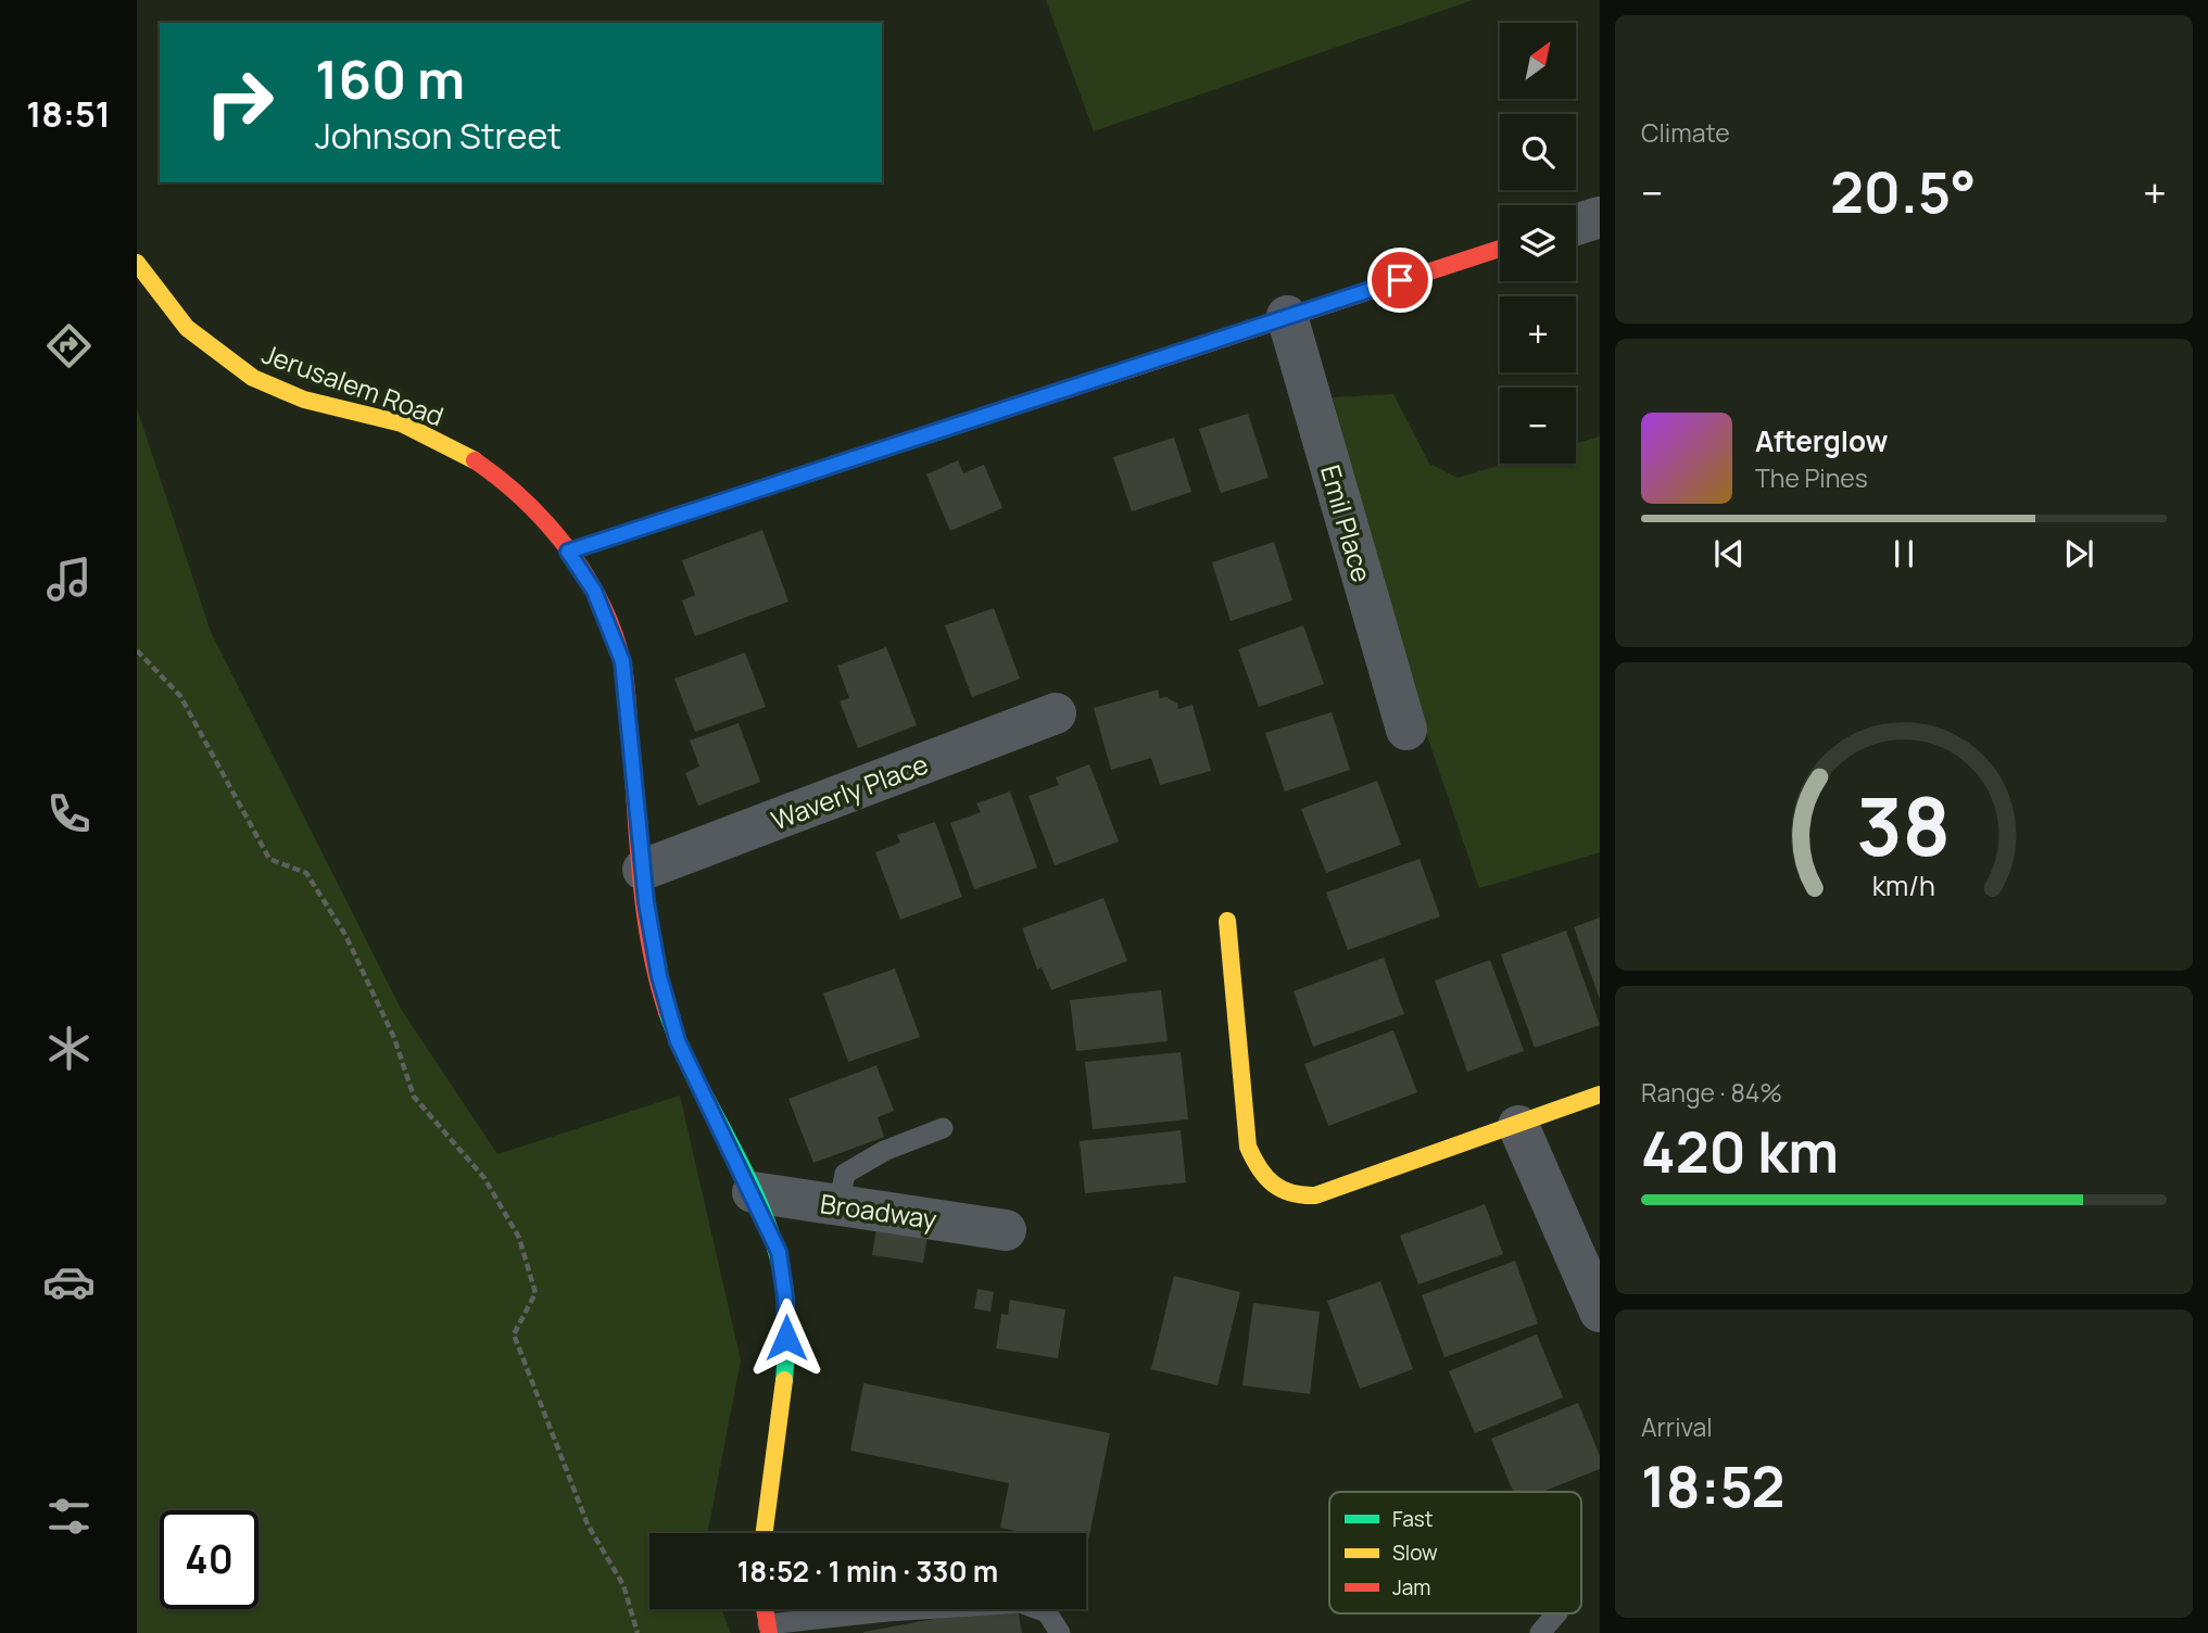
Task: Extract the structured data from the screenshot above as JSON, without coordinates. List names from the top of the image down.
{
  "streets": {
    "street": [
      "Jerusalem Road",
      "Emil Place",
      "Waverly Place",
      "Broadway"
    ]
  },
  "crossings": [
    ["Jerusalem Road", "Waverly Place"],
    ["Jerusalem Road", "Broadway"]
  ],
  "legend": ["Fast", "Slow", "Jam"],
  "north": "top right",
  "page": {
    "tabs": "18:51",
    "tile": [
      "Climate",
      ["Range · 84%", "420 km"],
      ["Arrival", "18:52"]
    ],
    "map_buttons": ["+", "−"],
    "turn": ["160 m", "Johnson Street"],
    "heat": ["−", "20.5°", "+"],
    "song": ["Afterglow", "The Pines"],
    "limit": "40",
    "trip": "18:52 · 1 min · 330 m",
    "gauge": ["38", "km/h"]
  }
}
